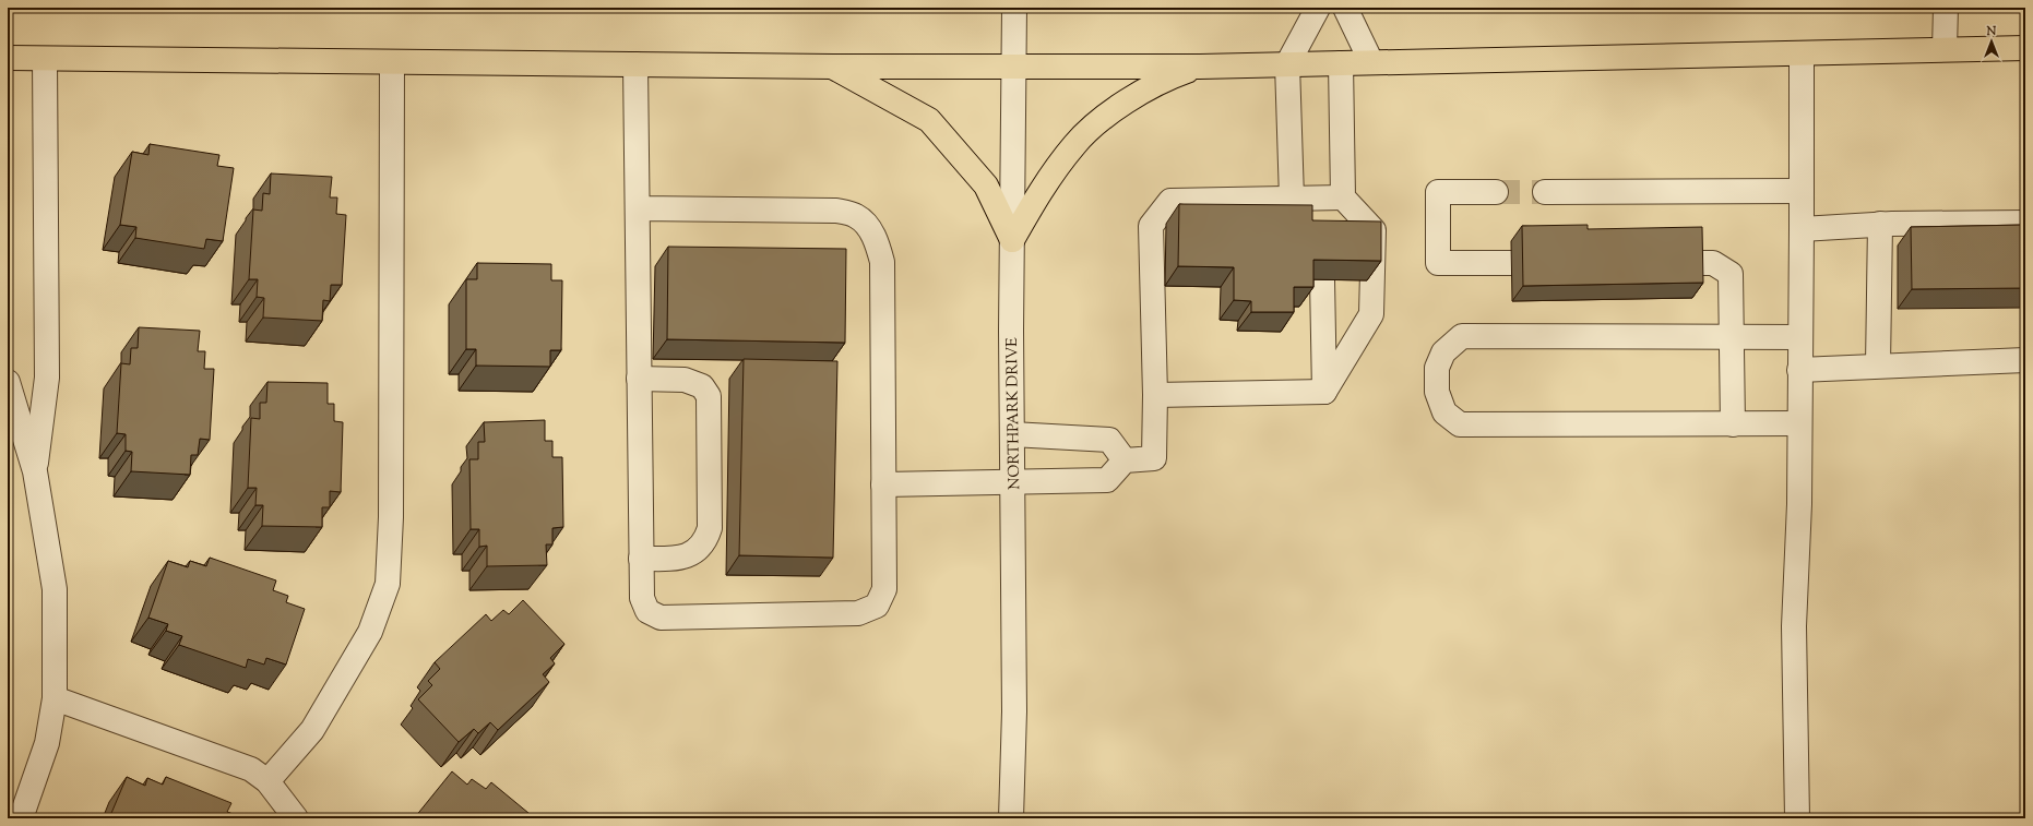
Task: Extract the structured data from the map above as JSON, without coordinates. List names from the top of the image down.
{
  "streets": {
    "street": ["NORTHPARK DRIVE"]
  },
  "north": "top"
}
